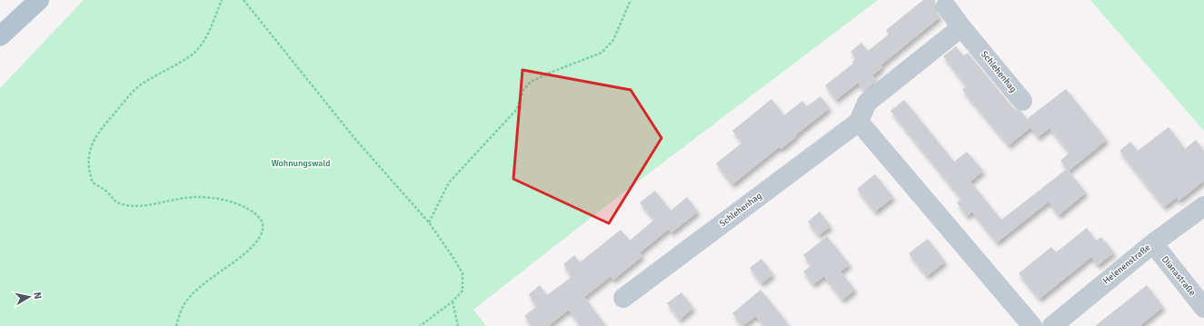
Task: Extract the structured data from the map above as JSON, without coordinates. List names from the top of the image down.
{
  "streets": {
    "street": ["Schlehenhag", "Helenenstraße", "Dianastraße"]
  },
  "crossings": [
    ["Helenenstraße", "Dianastraße"]
  ],
  "parks": ["Wohnungswald"],
  "north": "right"
}
